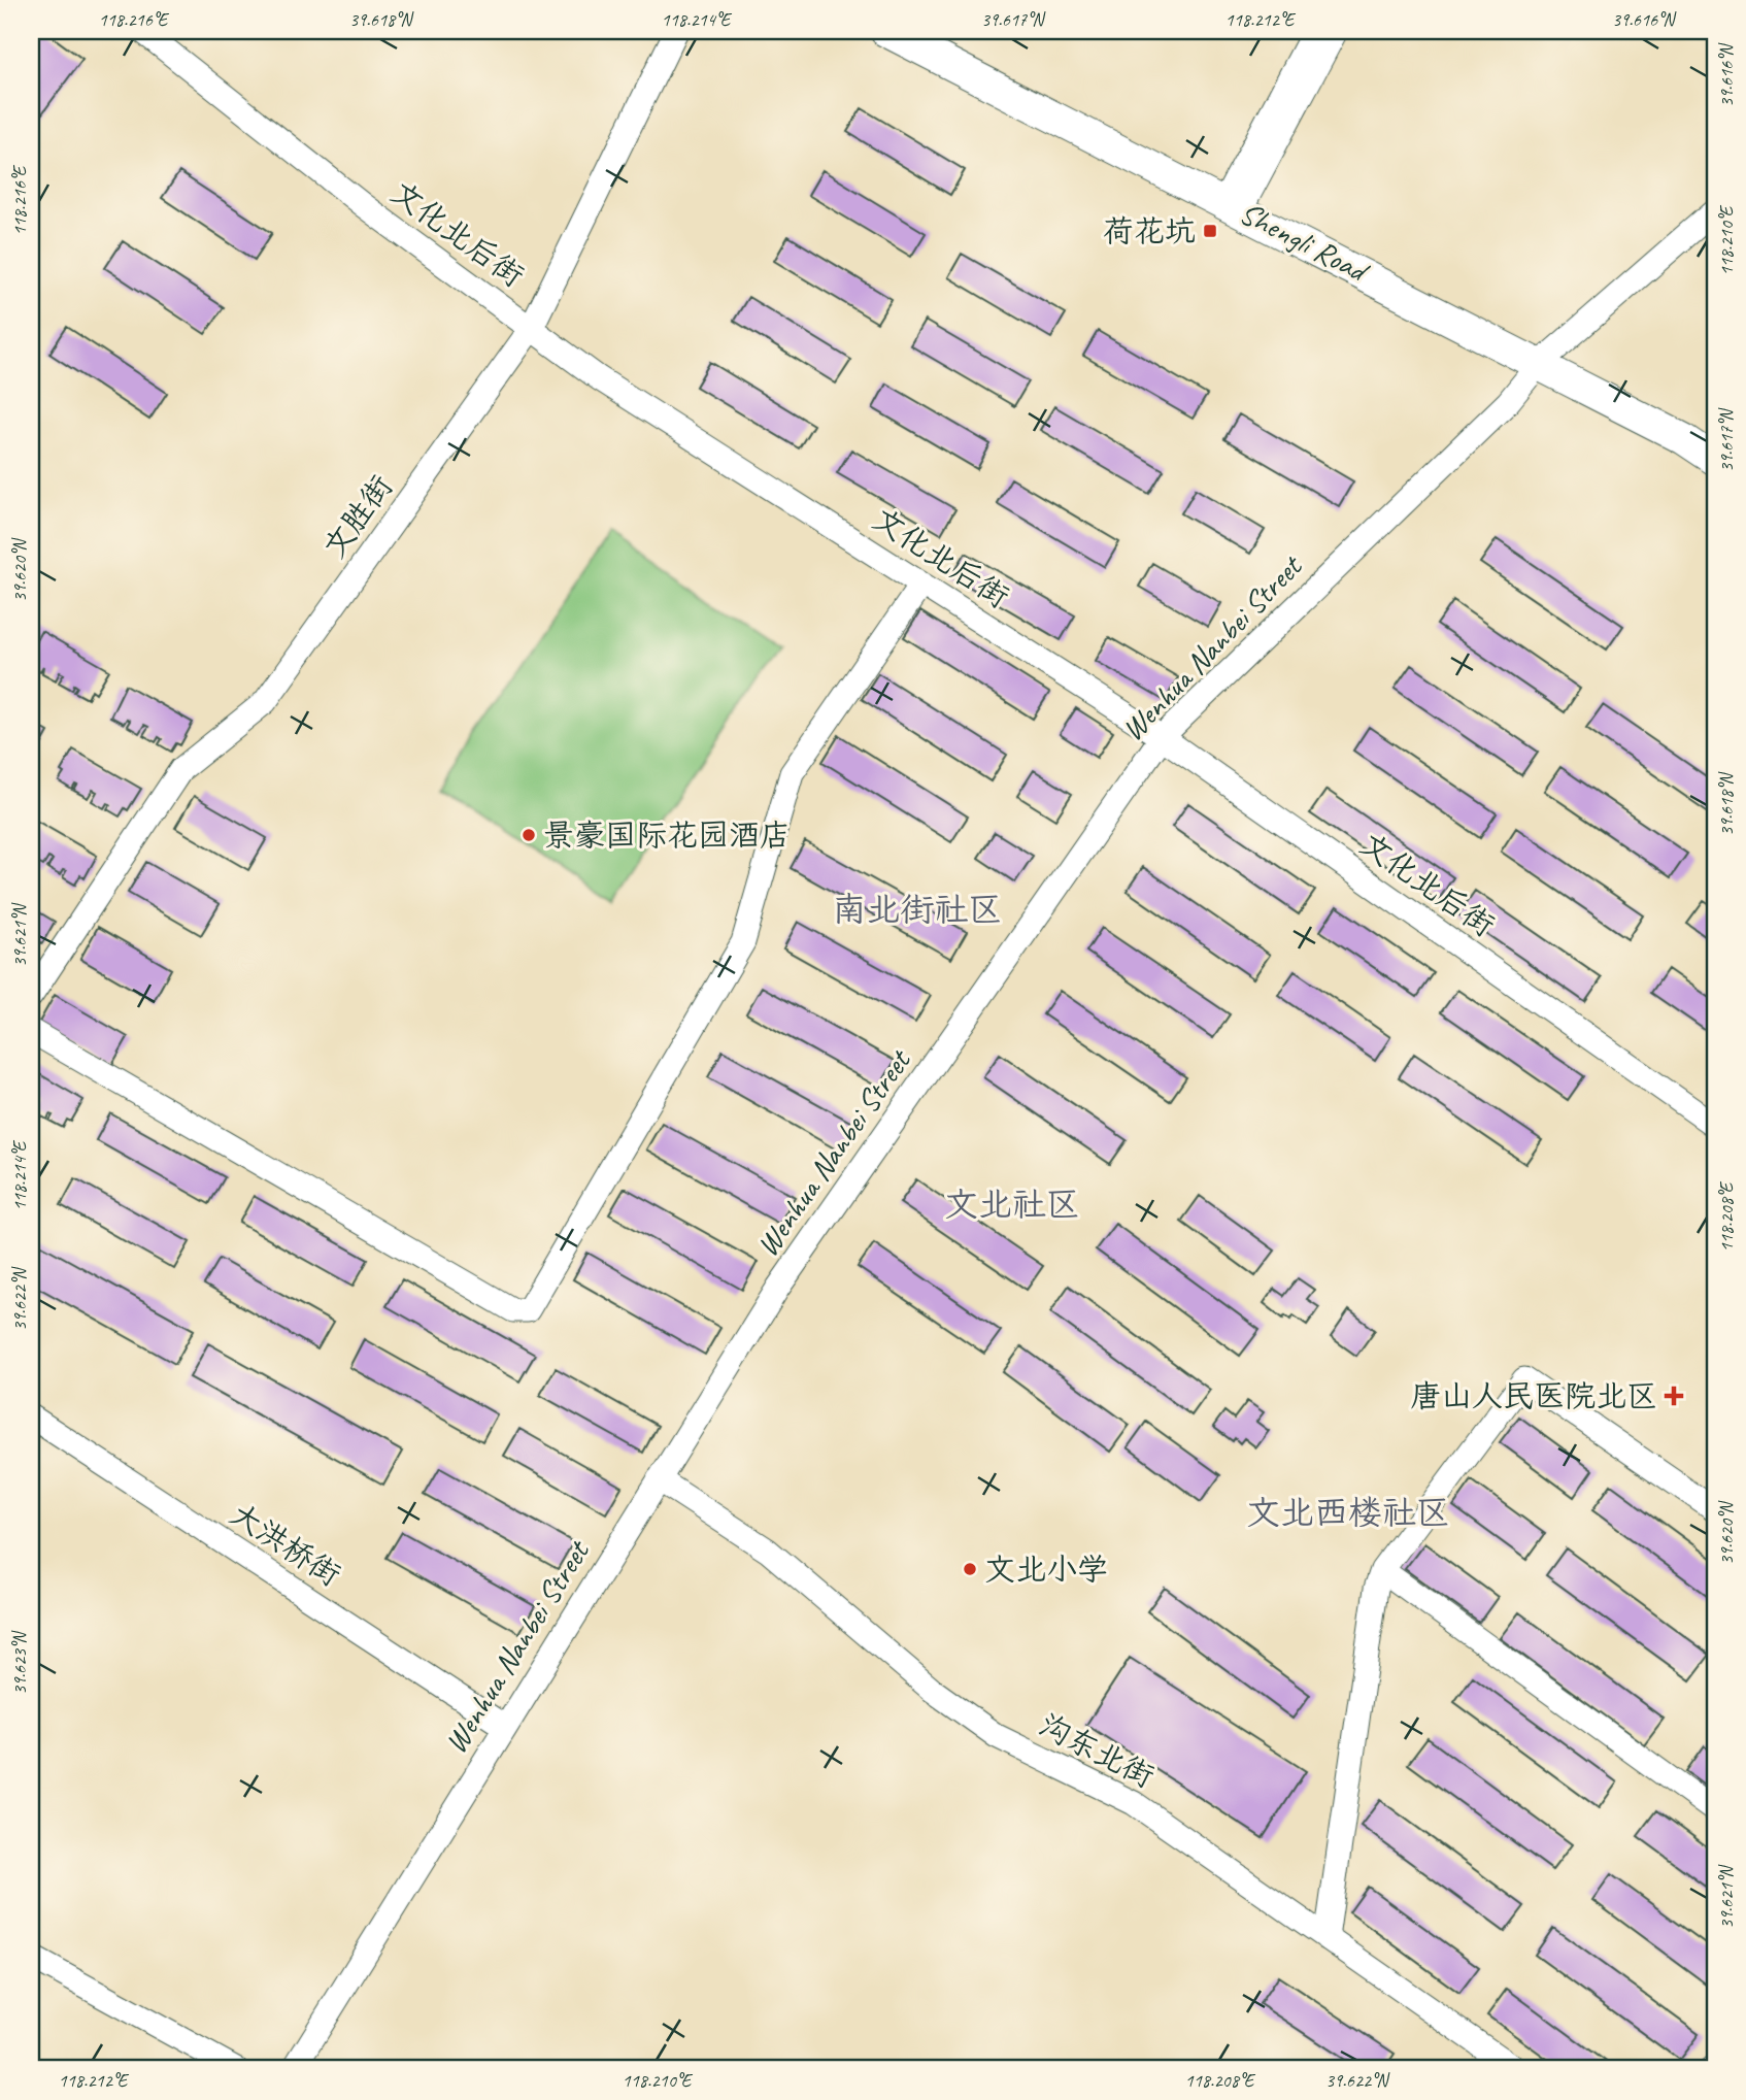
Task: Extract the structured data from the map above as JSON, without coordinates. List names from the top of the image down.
{
  "streets": {
    "main road": ["Shengli Road"],
    "street": [
      "文化北后街",
      "文胜街",
      "Wenhua Nanbei Street",
      "大洪桥街",
      "沟东北街"
    ]
  },
  "crossings": [
    ["文化北后街", "文胜街"],
    ["文化北后街", "Wenhua Nanbei Street"],
    ["Shengli Road", "Wenhua Nanbei Street"],
    ["Wenhua Nanbei Street", "大洪桥街"],
    ["Wenhua Nanbei Street", "沟东北街"]
  ],
  "districts": ["南北街社区", "文北社区", "文北西楼社区"],
  "places": {
    "transit": ["荷花坑"],
    "other": ["景豪国际花园酒店", "文北小学"],
    "health": ["唐山人民医院北区"]
  },
  "coordinates": [
    "118.216°E",
    "39.618°N",
    "118.214°E",
    "39.617°N",
    "118.212°E",
    "39.616°N",
    "118.210°E",
    "39.620°N",
    "39.621°N",
    "118.208°E",
    "39.622°N",
    "39.623°N"
  ]
}
